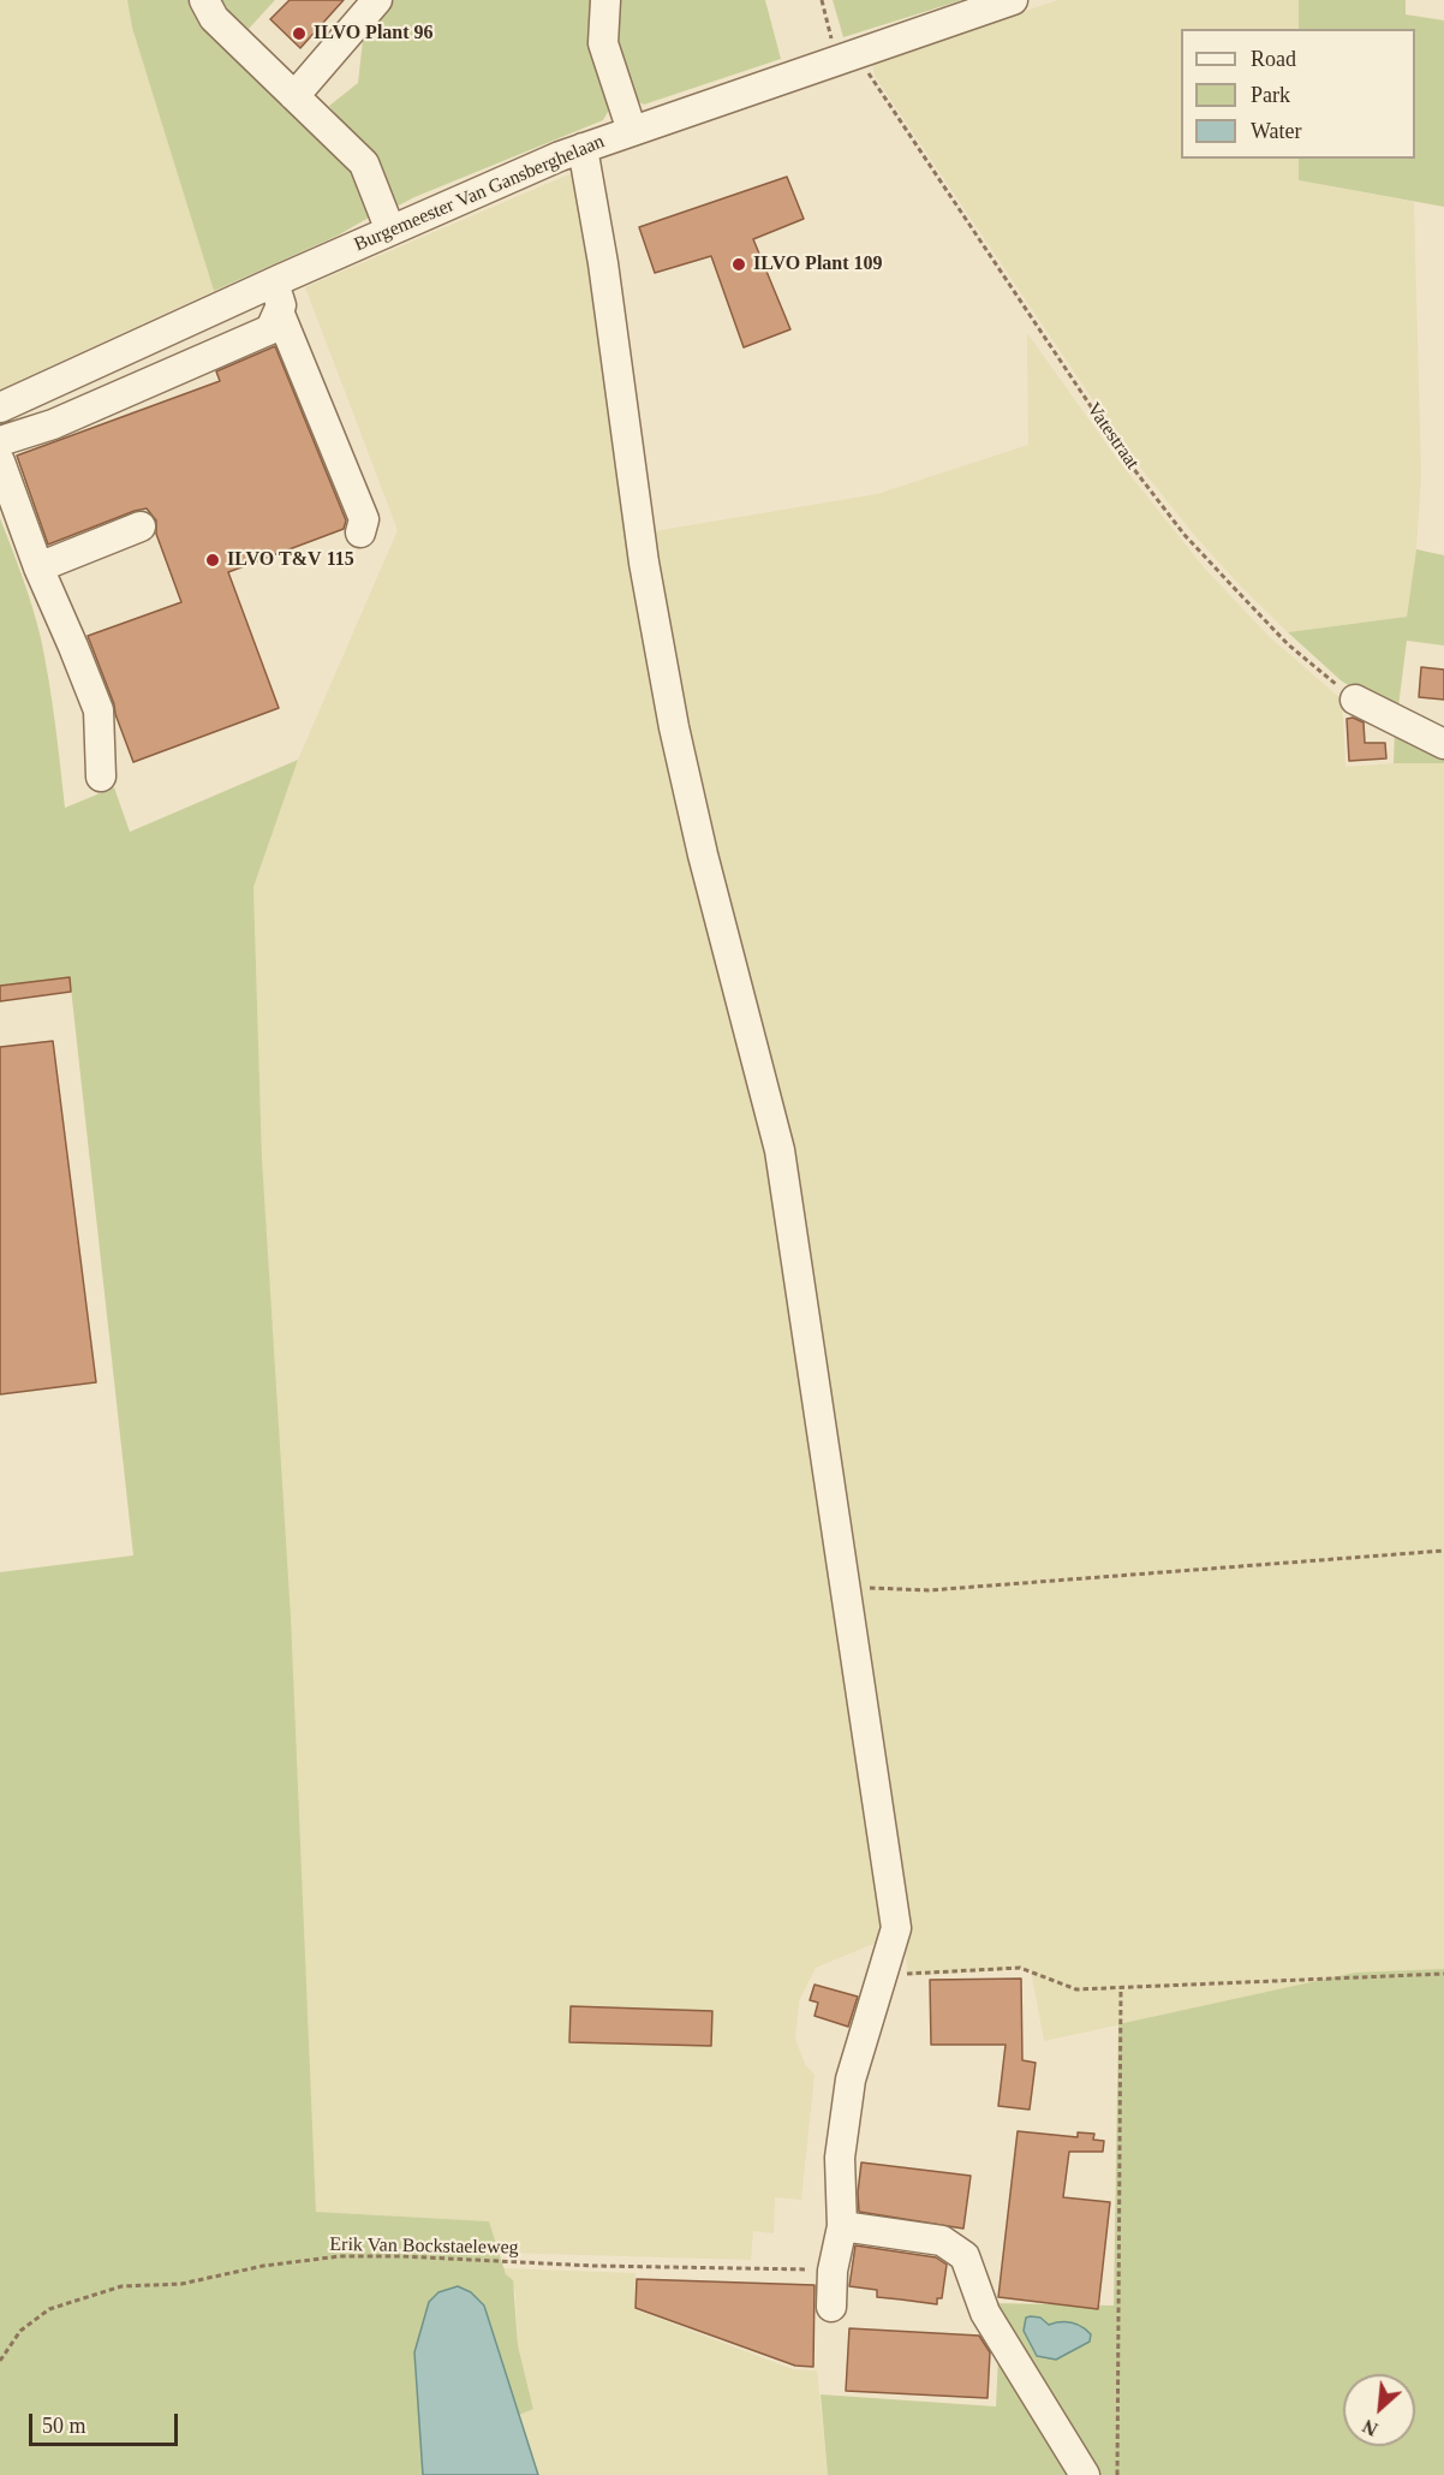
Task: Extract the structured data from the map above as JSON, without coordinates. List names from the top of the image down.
{
  "streets": {
    "street": ["Burgemeester Van Gansberghelaan"],
    "path": ["Vatestraat", "Erik Van Bockstaeleweg"]
  },
  "crossings": [
    ["Burgemeester Van Gansberghelaan", "Vatestraat"]
  ],
  "places": ["ILVO Plant 96", "ILVO Plant 109", "ILVO T&V 115"],
  "legend": ["Road", "Park", "Water"],
  "scale_bar": "50 m",
  "north": "bottom left"
}
